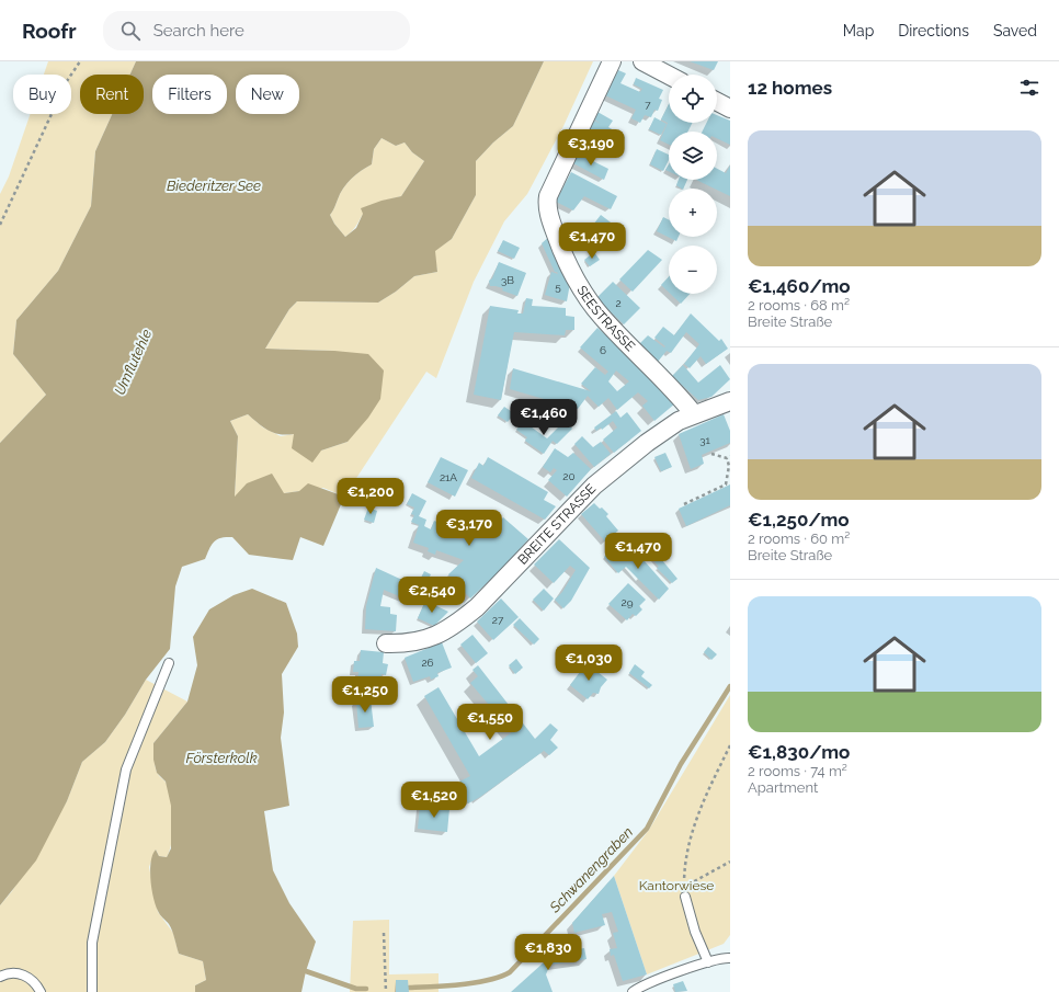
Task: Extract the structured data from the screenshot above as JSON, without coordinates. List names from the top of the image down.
{
  "streets": {
    "street": ["SEESTRASSE", "BREITE STRASSE"]
  },
  "crossings": [
    ["SEESTRASSE", "BREITE STRASSE"]
  ],
  "water": [
    "Biederitzer See",
    "Umflutehle",
    "Försterkolk",
    "Schwanengraben"
  ],
  "parks": ["Kantorwiese"],
  "house_numbers": [
    "7",
    "3B",
    "5",
    "2",
    "6",
    "31",
    "20",
    "21A",
    "29",
    "27",
    "26"
  ],
  "page": {
    "header": "Roofr",
    "search": "Search here",
    "nav": ["Map", "Directions", "Saved"],
    "heading": "12 homes",
    "map_buttons": ["+", "−"],
    "chip": [
      "Buy",
      "Rent",
      "Filters",
      "New"
    ],
    "list": [
      {
        "name": "€1,460/mo",
        "note": "2 rooms · 68 m² · Breite Straße"
      },
      {
        "name": "€1,250/mo",
        "note": "2 rooms · 60 m² · Breite Straße"
      },
      {
        "name": "€1,830/mo",
        "note": "2 rooms · 74 m² · Apartment"
      }
    ],
    "price": [
      "€3,190",
      "€1,470",
      "€1,460",
      "€1,200",
      "€3,170",
      "€1,470",
      "€2,540",
      "€1,030",
      "€1,250",
      "€1,550",
      "€1,520",
      "€1,830"
    ]
  }
}
